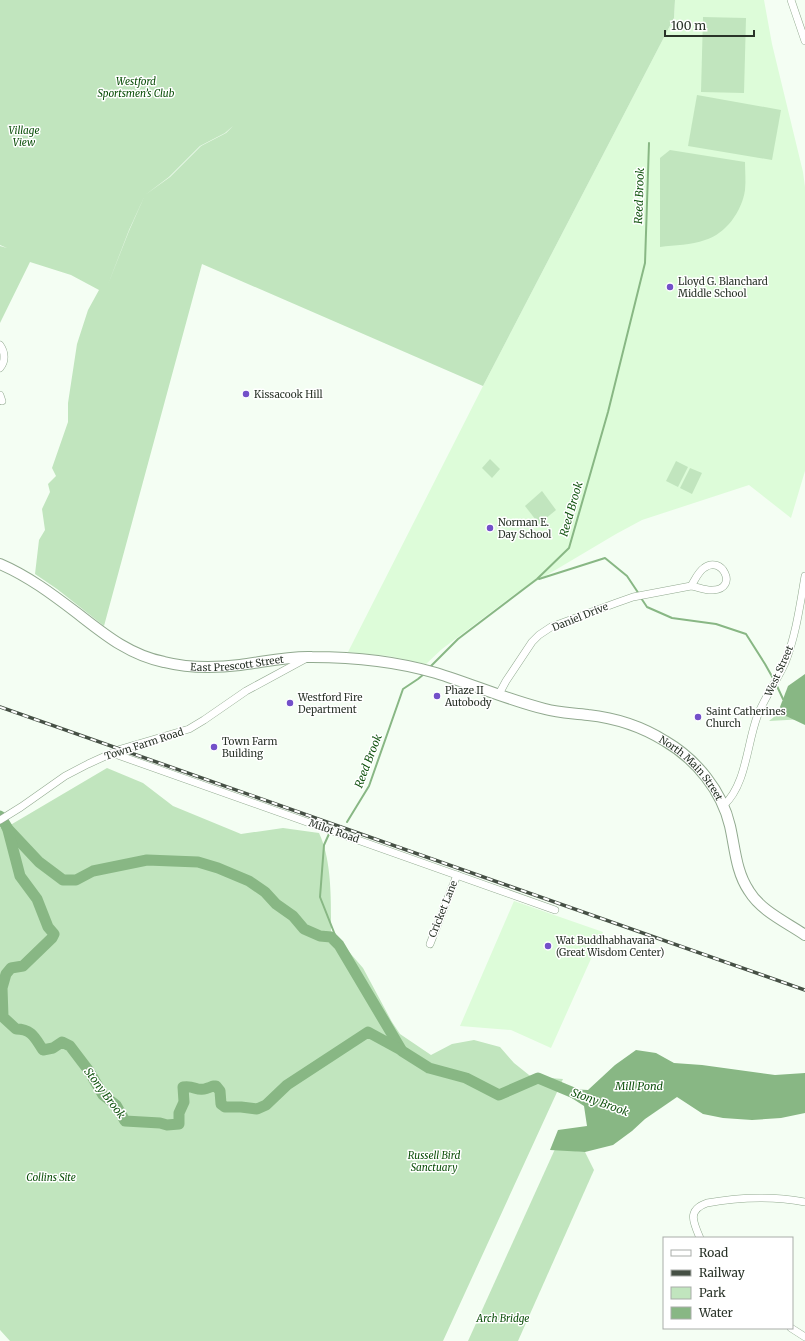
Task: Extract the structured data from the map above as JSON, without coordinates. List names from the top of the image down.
{
  "streets": {
    "main road": ["East Prescott Street", "North Main Street"],
    "street": [
      "Daniel Drive",
      "West Street",
      "Town Farm Road",
      "Milot Road",
      "Cricket Lane"
    ]
  },
  "crossings": [
    ["Daniel Drive", "East Prescott Street"],
    ["Daniel Drive", "North Main Street"],
    ["East Prescott Street", "Town Farm Road"],
    ["East Prescott Street", "North Main Street"],
    ["West Street", "North Main Street"],
    ["Town Farm Road", "Milot Road"],
    ["Milot Road", "Cricket Lane"]
  ],
  "water": ["Reed Brook", "Mill Pond", "Stony Brook"],
  "parks": [
    "Westford Sportsmen’s Club",
    "Village View",
    "Russell Bird Sanctuary",
    "Collins Site",
    "Arch Bridge"
  ],
  "places": [
    "Lloyd G. Blanchard Middle School",
    "Kissacook Hill",
    "Norman E. Day School",
    "Phaze II Autobody",
    "Westford Fire Department",
    "Saint Catherines Church",
    "Town Farm Building",
    "Wat Buddhabhavana (Great Wisdom Center)"
  ],
  "legend": [
    "Road",
    "Railway",
    "Park",
    "Water"
  ],
  "scale_bar": "100 m"
}
